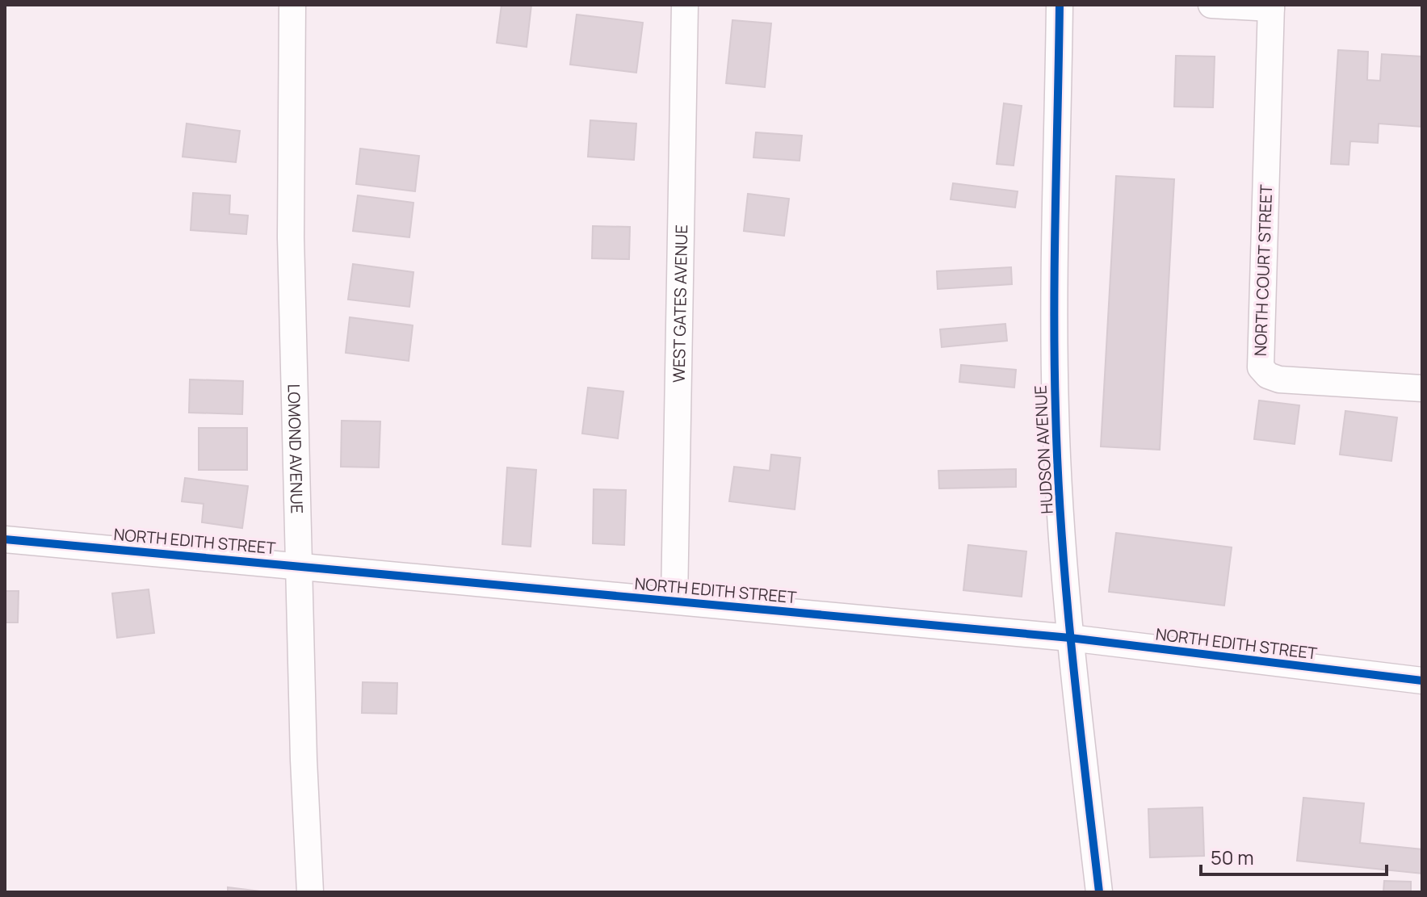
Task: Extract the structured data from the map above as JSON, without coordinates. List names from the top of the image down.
{
  "streets": {
    "street": [
      "NORTH COURT STREET",
      "WEST GATES AVENUE",
      "LOMOND AVENUE",
      "HUDSON AVENUE",
      "NORTH EDITH STREET"
    ]
  },
  "crossings": [
    ["WEST GATES AVENUE", "NORTH EDITH STREET"],
    ["LOMOND AVENUE", "NORTH EDITH STREET"],
    ["HUDSON AVENUE", "NORTH EDITH STREET"]
  ],
  "scale_bar": "50 m"
}
